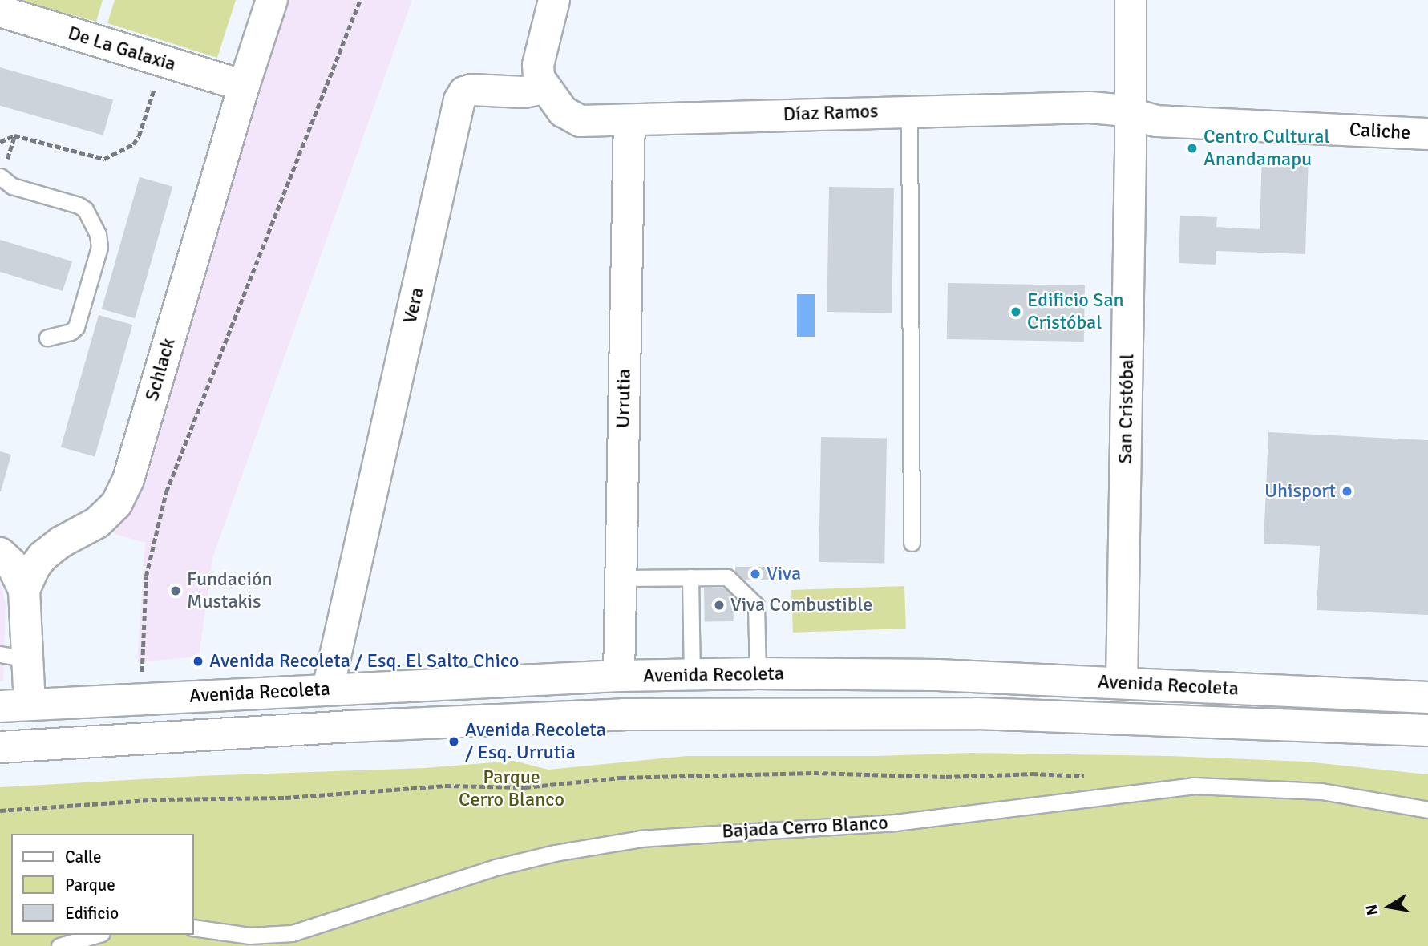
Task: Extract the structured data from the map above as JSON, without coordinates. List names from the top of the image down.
{
  "streets": {
    "street": [
      "De La Galaxia",
      "Díaz Ramos",
      "Caliche",
      "Vera",
      "Schlack",
      "Urrutia",
      "San Cristóbal",
      "Avenida Recoleta"
    ],
    "lane": ["Bajada Cerro Blanco"]
  },
  "crossings": [
    ["De La Galaxia", "Schlack"],
    ["Díaz Ramos", "Caliche"],
    ["Díaz Ramos", "Vera"],
    ["Díaz Ramos", "Urrutia"],
    ["Díaz Ramos", "San Cristóbal"],
    ["Caliche", "San Cristóbal"],
    ["Vera", "Avenida Recoleta"],
    ["Schlack", "Avenida Recoleta"],
    ["Urrutia", "Avenida Recoleta"],
    ["San Cristóbal", "Avenida Recoleta"]
  ],
  "parks": ["Parque Cerro Blanco"],
  "places": [
    "Centro Cultural Anandamapu",
    "Edificio San Cristóbal",
    "Uhisport",
    "Viva",
    "Fundación Mustakis",
    "Viva Combustible",
    "Avenida Recoleta / Esq. El Salto Chico",
    "Avenida Recoleta / Esq. Urrutia"
  ],
  "legend": ["Calle", "Parque", "Edificio"],
  "north": "left"
}
